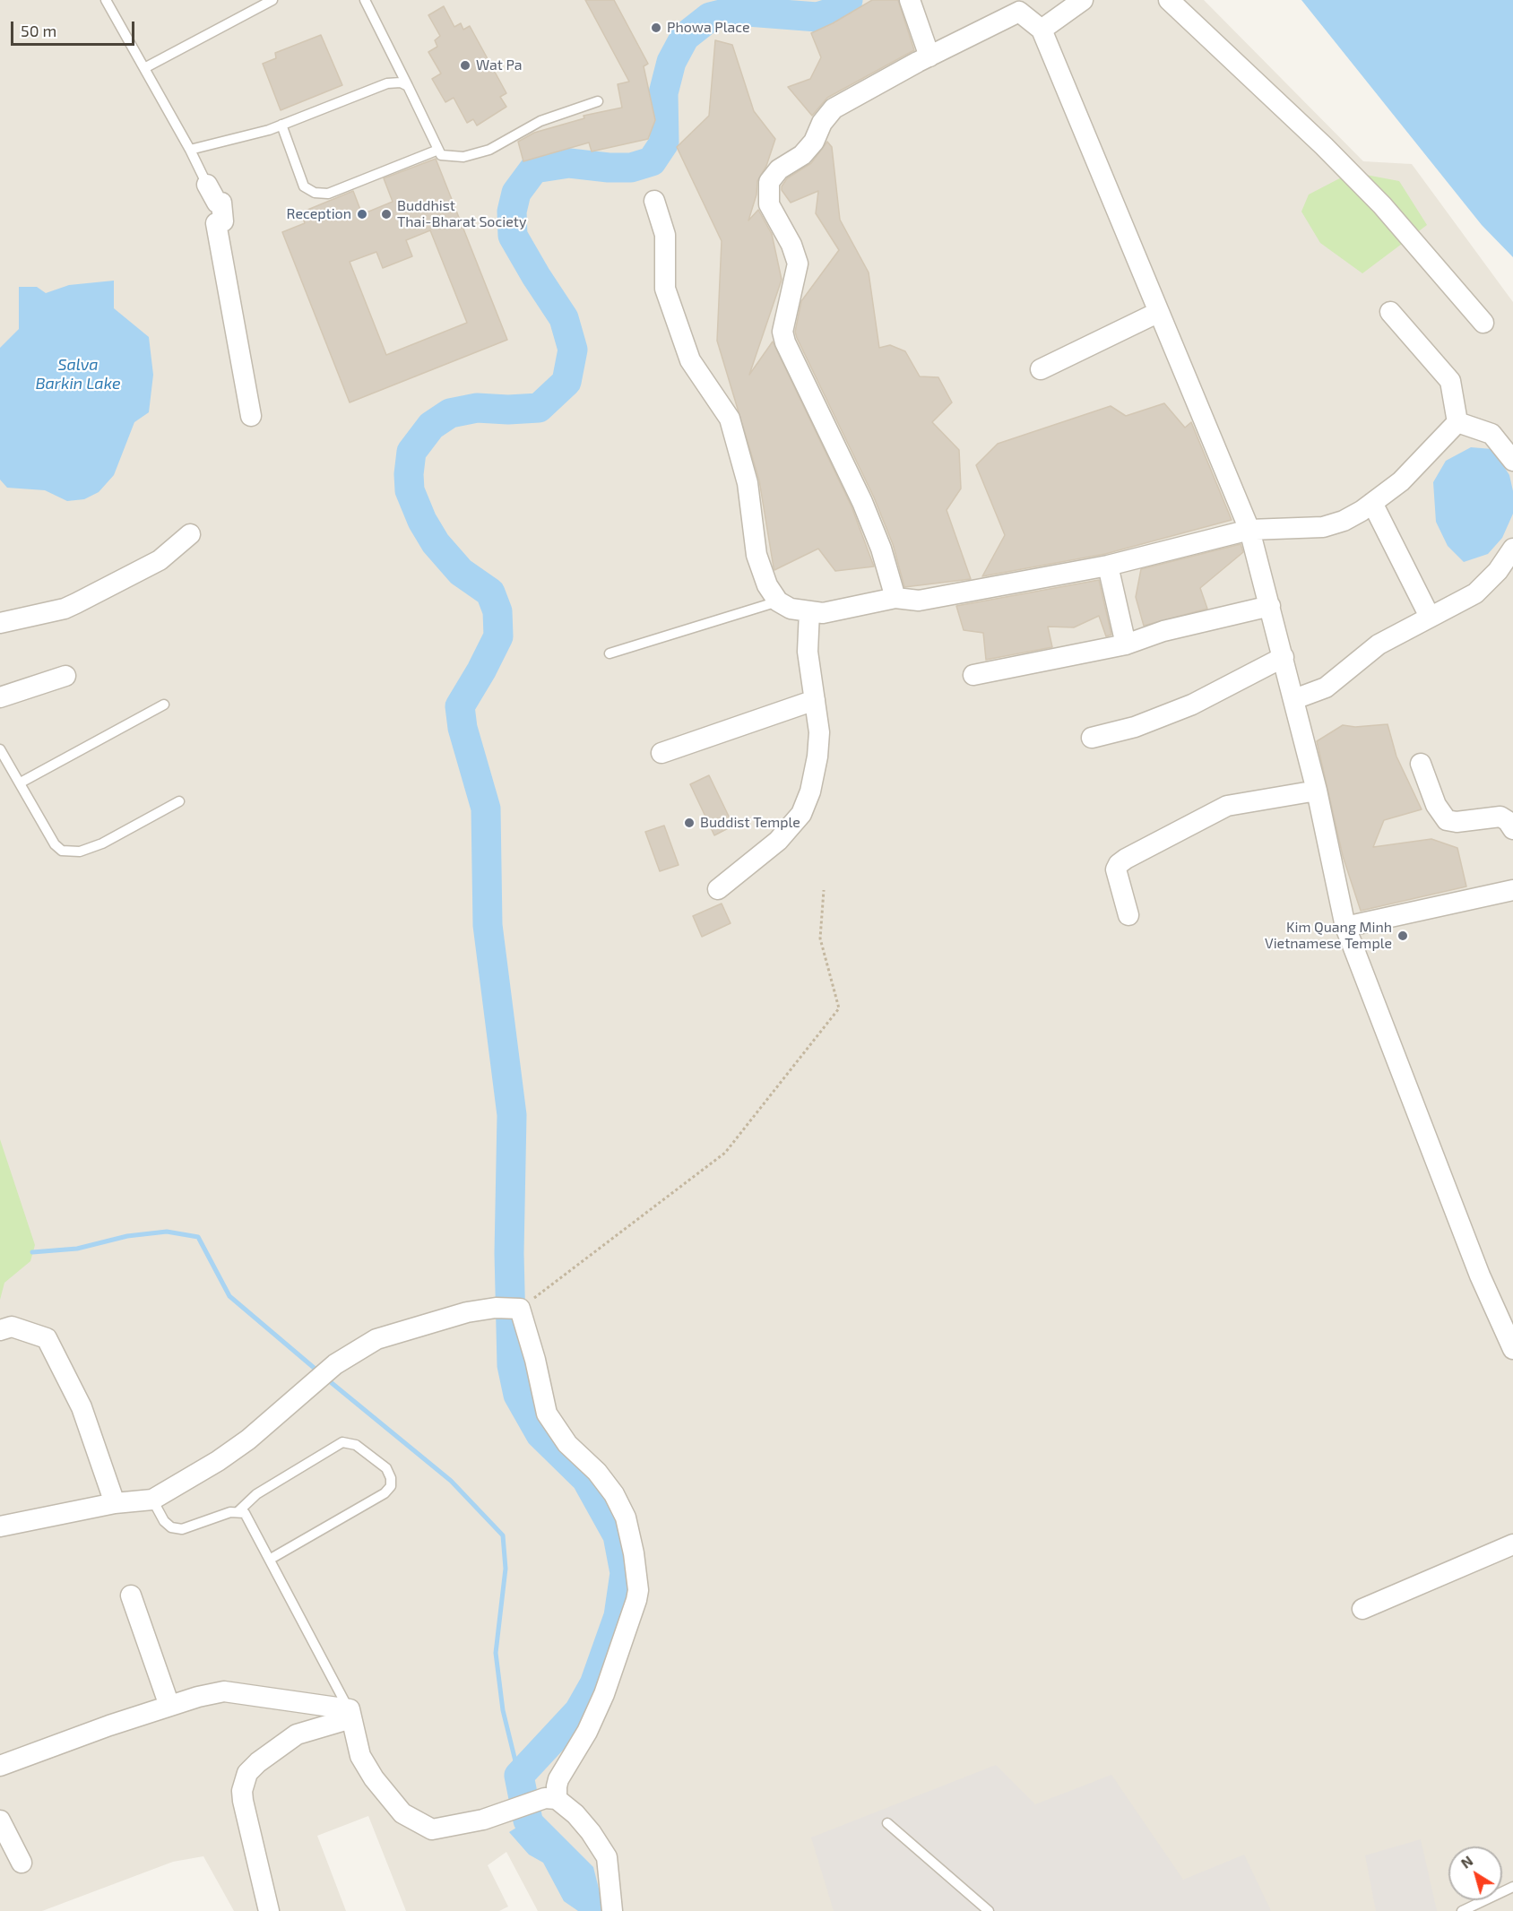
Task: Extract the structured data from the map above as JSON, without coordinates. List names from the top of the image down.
{
  "water": ["Salva Barkin Lake"],
  "places": [
    "Phowa Place",
    "Wat Pa",
    "Reception",
    "Buddhist Thai-Bharat Society",
    "Buddist Temple",
    "Kim Quang Minh Vietnamese Temple"
  ],
  "scale_bar": "50 m",
  "north": "top left"
}
